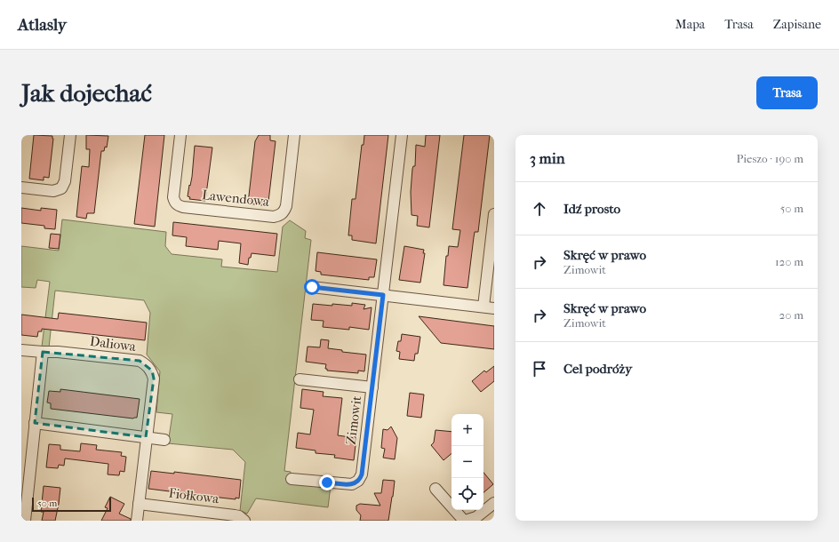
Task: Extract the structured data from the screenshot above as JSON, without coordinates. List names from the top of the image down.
{
  "streets": {
    "street": [
      "Lawendowa",
      "Daliowa",
      "Zimowit",
      "Fiołkowa"
    ]
  },
  "crossings": [
    ["Daliowa", "Fiołkowa"]
  ],
  "scale_bar": "50 m",
  "page": {
    "header": "Atlasly",
    "nav": ["Mapa", "Trasa", "Zapisane"],
    "buttons": "Trasa",
    "title": "Jak dojechać",
    "heading": ["3 min", "Pieszo · 190 m"],
    "list": [
      ["Idź prosto", "50 m"],
      ["Skręć w prawo", "Zimowit", "120 m"],
      ["Skręć w prawo", "Zimowit", "20 m"],
      "Cel podróży"
    ],
    "map_buttons": ["+", "−"],
    "scale": "50 m"
  }
}
